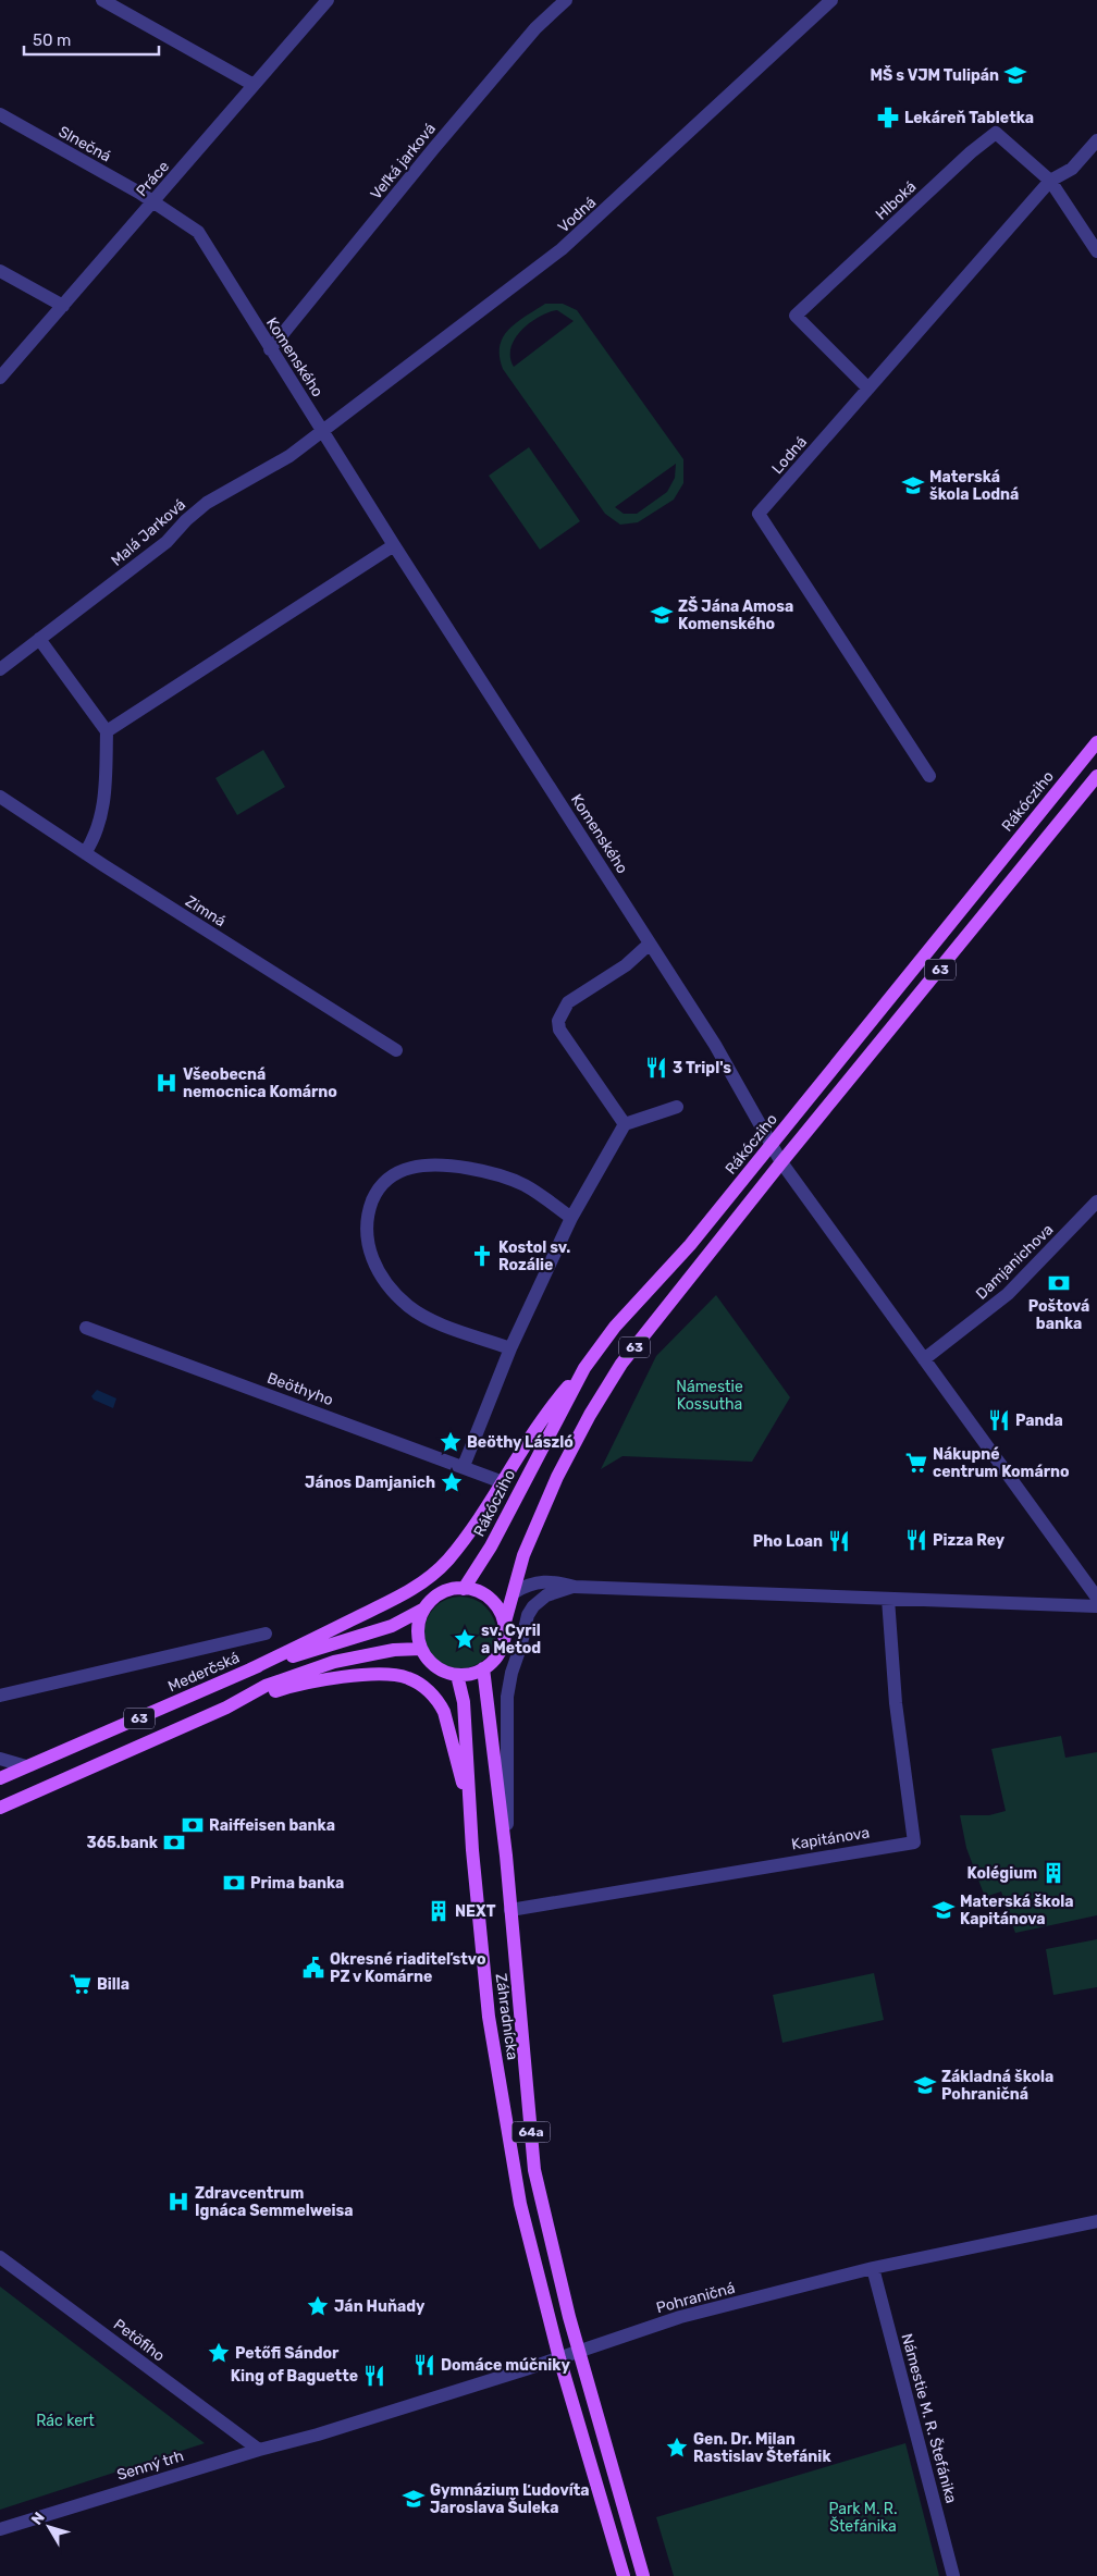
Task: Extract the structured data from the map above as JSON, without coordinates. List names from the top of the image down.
{
  "streets": {
    "main road": [
      "Rákócziho",
      "63",
      "Mederčská",
      "Záhradnícka",
      "64a"
    ],
    "street": [
      "Slnečná",
      "Veľká jarková",
      "Práce",
      "Hlboká",
      "Vodná",
      "Komenského",
      "Lodná",
      "Malá Jarková",
      "Zimná",
      "Damjanichova",
      "Beöthyho",
      "Kapitánova",
      "Pohraničná",
      "Petöfiho",
      "Námestie M. R. Štefánika",
      "Senný trh"
    ]
  },
  "crossings": [
    ["Slnečná", "Práce"],
    ["Slnečná", "Komenského"],
    ["Veľká jarková", "Komenského"],
    ["Práce", "Komenského"],
    ["Hlboká", "Lodná"],
    ["Vodná", "Komenského"],
    ["Vodná", "Malá Jarková"],
    ["Komenského", "Malá Jarková"],
    ["Komenského", "Rákócziho"],
    ["Rákócziho", "63"],
    ["Rákócziho", "Mederčská"],
    ["Rákócziho", "Záhradnícka"],
    ["63", "Beöthyho"],
    ["63", "Mederčská"],
    ["63", "Záhradnícka"],
    ["Mederčská", "Záhradnícka"],
    ["Kapitánova", "Záhradnícka"],
    ["Záhradnícka", "64a"],
    ["Záhradnícka", "Pohraničná"],
    ["64a", "Pohraničná"],
    ["Pohraničná", "Námestie M. R. Štefánika"],
    ["Pohraničná", "Senný trh"],
    ["Petöfiho", "Senný trh"]
  ],
  "parks": ["Námestie Kossutha", "Rác kert", "Park M. R. Štefánika"],
  "places": {
    "school or university": [
      "MŠ s VJM Tulipán",
      "Materská škola Lodná",
      "ZŠ Jána Amosa Komenského",
      "Materská škola Kapitánova",
      "Základná škola Pohraničná",
      "Gymnázium Ľudovíta Jaroslava Šuleka"
    ],
    "pharmacy": ["Lekáreň Tabletka"],
    "restaurant": [
      "3 Tripl's",
      "Panda",
      "Pizza Rey",
      "Pho Loan",
      "Domáce múčniky",
      "King of Baguette"
    ],
    "hospital": ["Všeobecná nemocnica Komárno", "Zdravcentrum Ignáca Semmelweisa"],
    "church": ["Kostol sv. Rozálie"],
    "bank": [
      "Poštová banka",
      "Raiffeisen banka",
      "365.bank",
      "Prima banka"
    ],
    "place": [
      "Beöthy László",
      "János Damjanich",
      "sv. Cyril a Metod",
      "Ján Huňady",
      "Petőfi Sándor",
      "Gen. Dr. Milan Rastislav Štefánik"
    ],
    "supermarket": ["Nákupné centrum Komárno", "Billa"],
    "building": ["Kolégium", "NEXT"],
    "public building": ["Okresné riaditeľstvo PZ v Komárne"]
  },
  "scale_bar": "50 m",
  "north": "top left"
}
